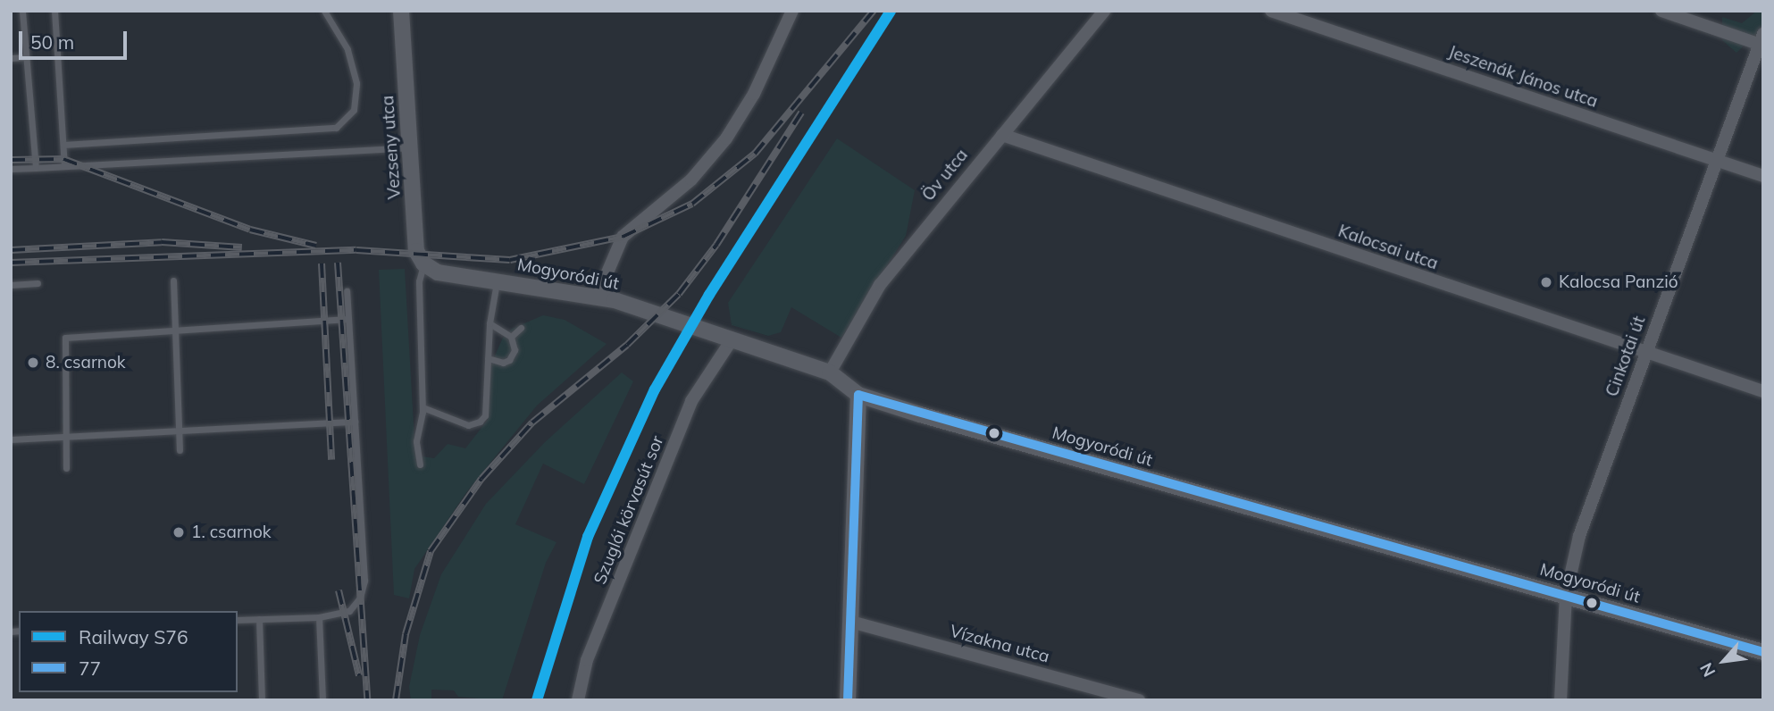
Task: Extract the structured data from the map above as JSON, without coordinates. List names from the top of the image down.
{
  "streets": {
    "street": [
      "Jeszenák János utca",
      "Vezseny utca",
      "Öv utca",
      "Kalocsai utca",
      "Mogyoródi út",
      "Cinkotai út",
      "Szuglói körvasút sor",
      "Vízakna utca"
    ]
  },
  "crossings": [
    ["Jeszenák János utca", "Cinkotai út"],
    ["Vezseny utca", "Mogyoródi út"],
    ["Öv utca", "Kalocsai utca"],
    ["Öv utca", "Mogyoródi út"],
    ["Kalocsai utca", "Cinkotai út"],
    ["Mogyoródi út", "Cinkotai út"],
    ["Mogyoródi út", "Szuglói körvasút sor"]
  ],
  "places": ["Kalocsa Panzió", "8. csarnok", "1. csarnok"],
  "lines": ["rail line S76", "transit line 77"],
  "legend": ["Railway S76", "77"],
  "scale_bar": "50 m",
  "north": "bottom left"
}
